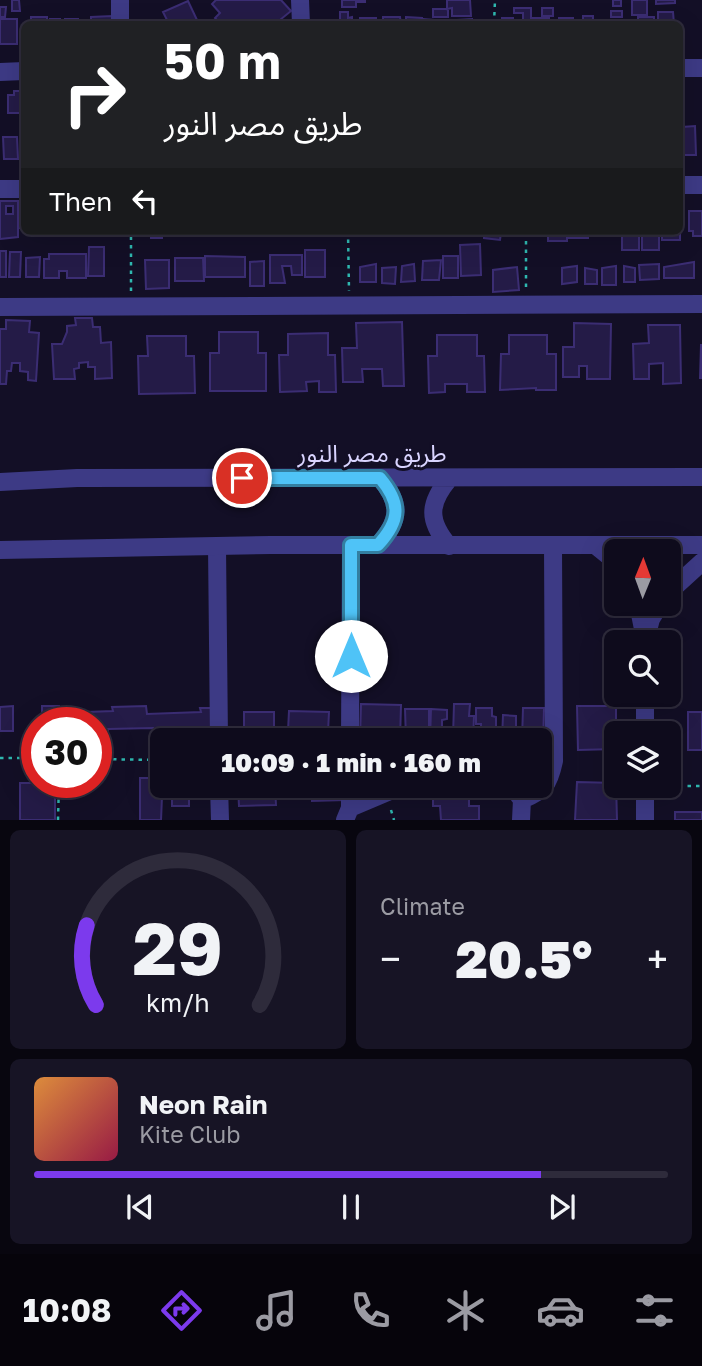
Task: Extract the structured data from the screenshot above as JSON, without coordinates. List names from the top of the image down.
{
  "streets": {
    "street": ["طريق مصر النور"]
  },
  "north": "top",
  "page": {
    "turn": ["50 m", "طريق مصر النور"],
    "then": "Then",
    "limit": "30",
    "trip": "10:09 · 1 min · 160 m",
    "tile": "Climate",
    "heat": ["−", "20.5°", "+"],
    "song": ["Neon Rain", "Kite Club"],
    "tabs": "10:08",
    "gauge": ["29", "km/h"]
  }
}
